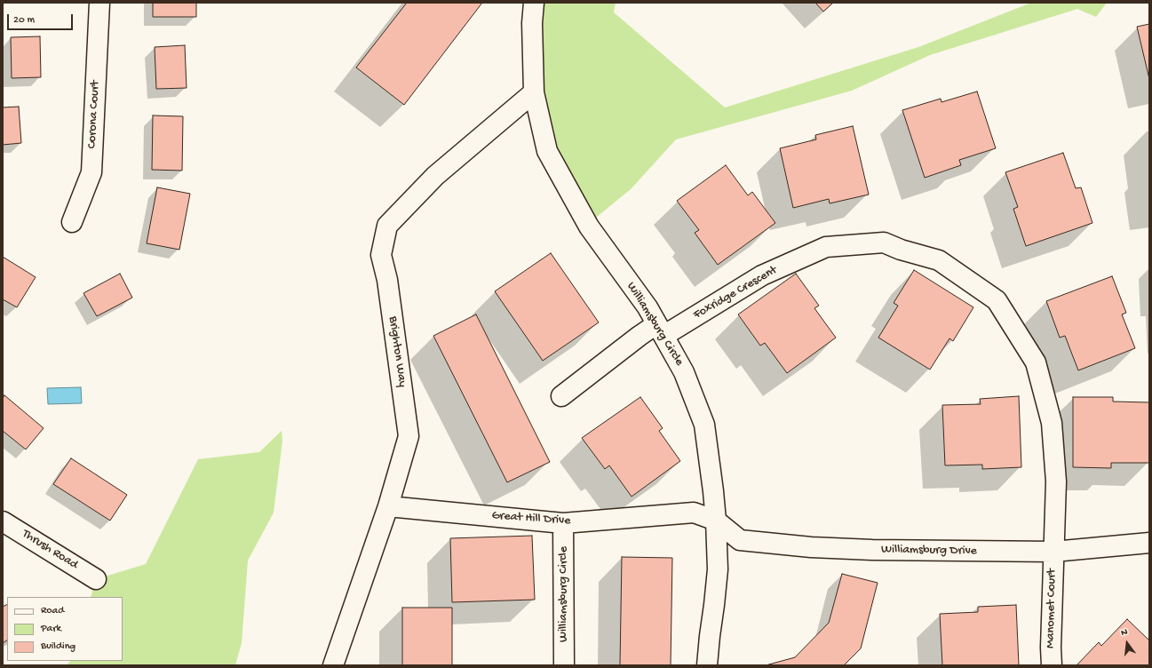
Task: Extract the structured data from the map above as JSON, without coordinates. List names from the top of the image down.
{
  "streets": {
    "street": [
      "Corona Court",
      "Foxridge Crescent",
      "Williamsburg Circle",
      "Brighton Way",
      "Great Hill Drive",
      "Thrush Road",
      "Williamsburg Drive",
      "Manomet Court"
    ]
  },
  "crossings": [
    ["Foxridge Crescent", "Williamsburg Circle"],
    ["Foxridge Crescent", "Williamsburg Drive"],
    ["Foxridge Crescent", "Manomet Court"],
    ["Williamsburg Circle", "Brighton Way"],
    ["Williamsburg Circle", "Great Hill Drive"],
    ["Williamsburg Circle", "Williamsburg Drive"],
    ["Brighton Way", "Great Hill Drive"],
    ["Great Hill Drive", "Williamsburg Drive"],
    ["Williamsburg Drive", "Manomet Court"]
  ],
  "legend": ["Road", "Park", "Building"],
  "scale_bar": "20 m",
  "north": "top"
}
